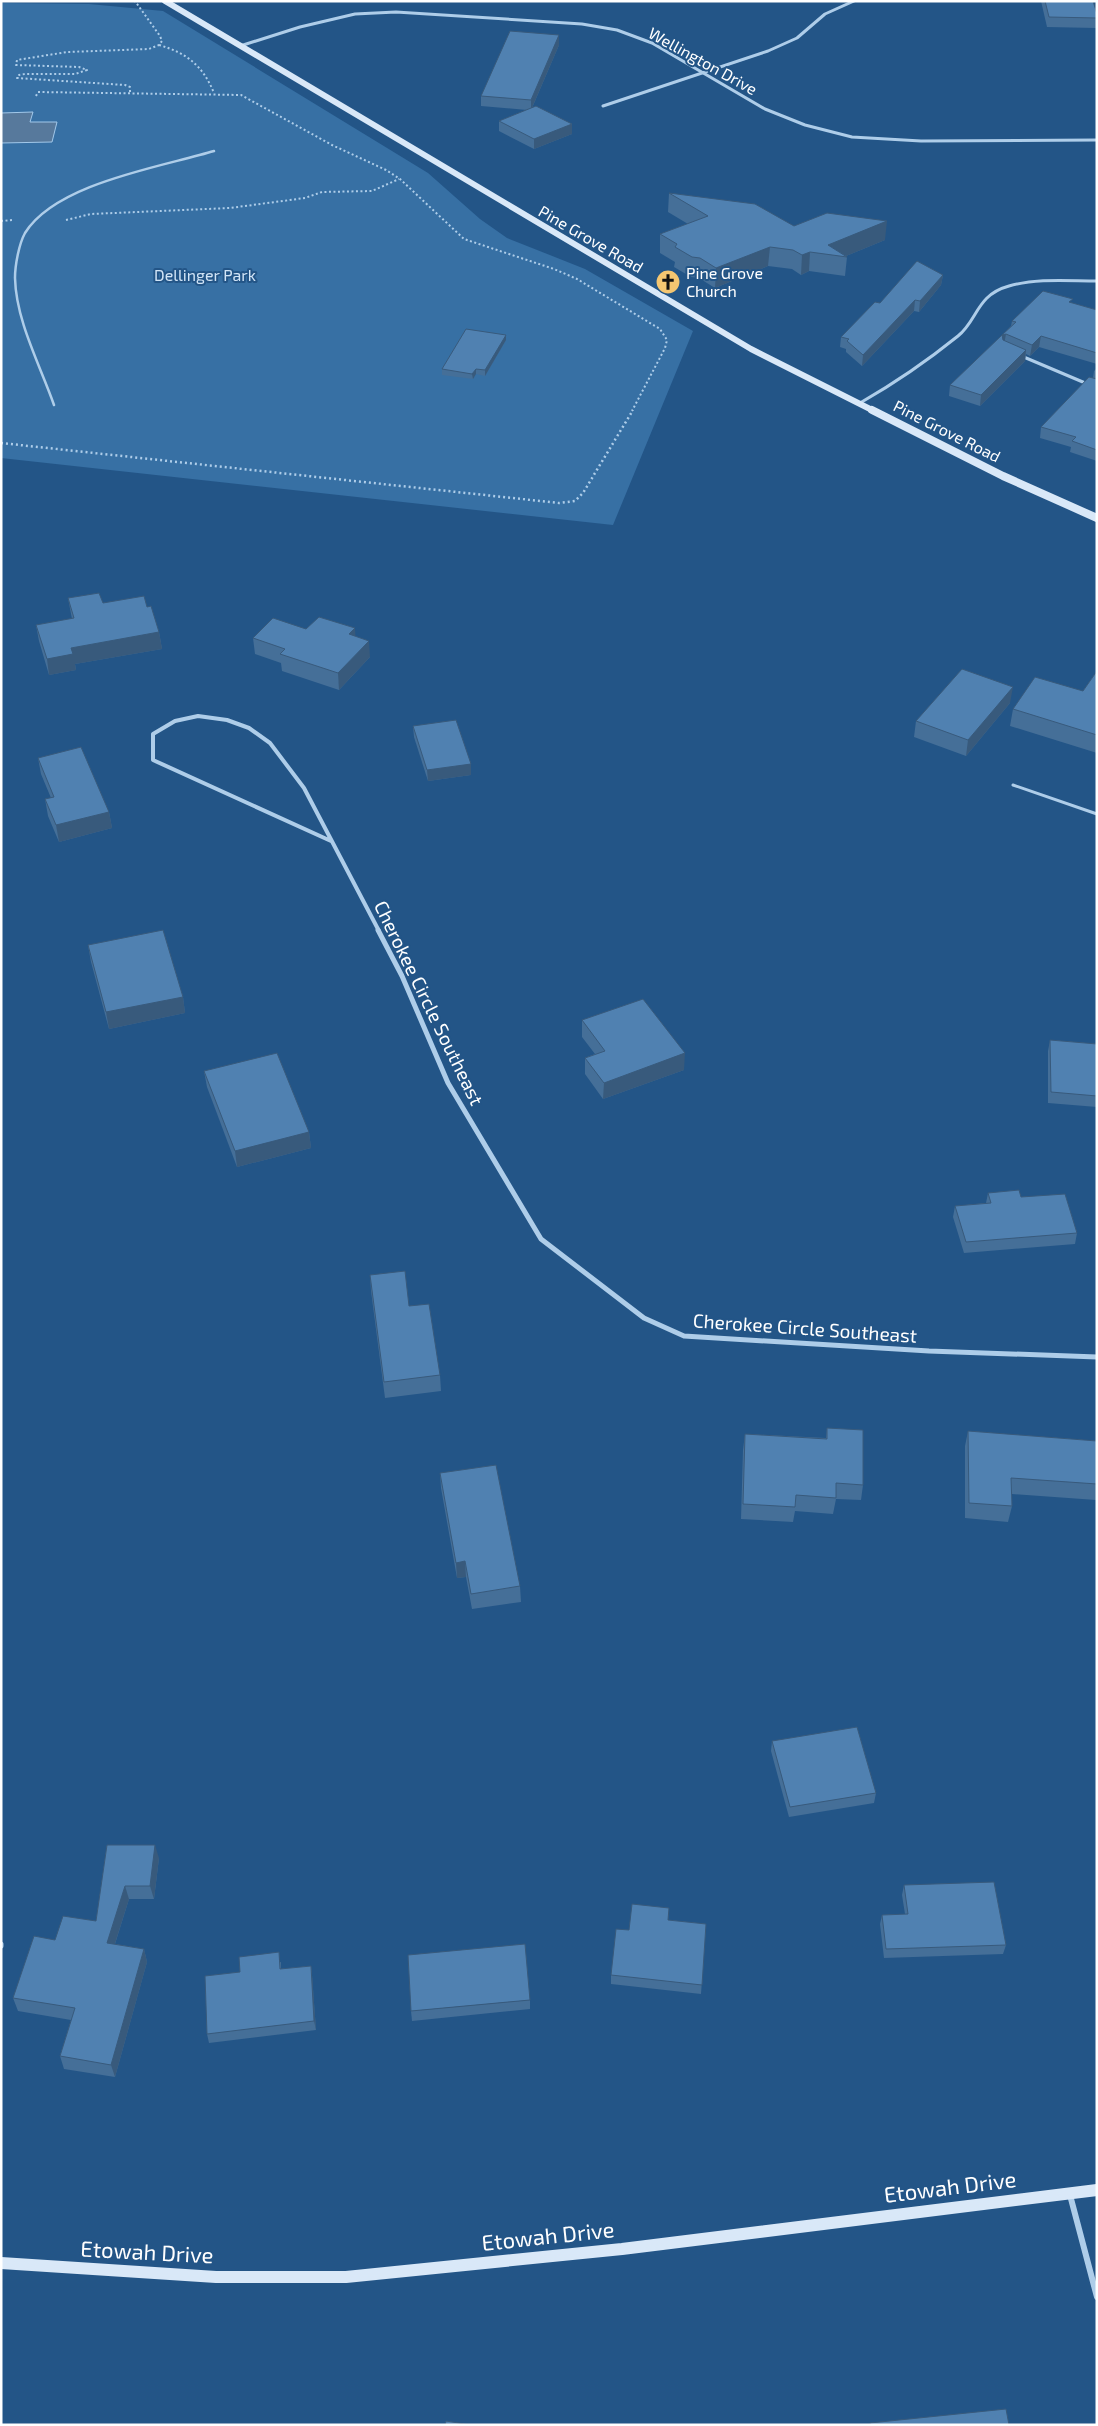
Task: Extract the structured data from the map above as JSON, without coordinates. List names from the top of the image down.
{
  "streets": {
    "street": [
      "Wellington Drive",
      "Pine Grove Road",
      "Cherokee Circle Southeast",
      "Etowah Drive"
    ]
  },
  "crossings": [
    ["Wellington Drive", "Pine Grove Road"]
  ],
  "parks": ["Dellinger Park"],
  "places": {
    "church": ["Pine Grove Church"]
  }
}
